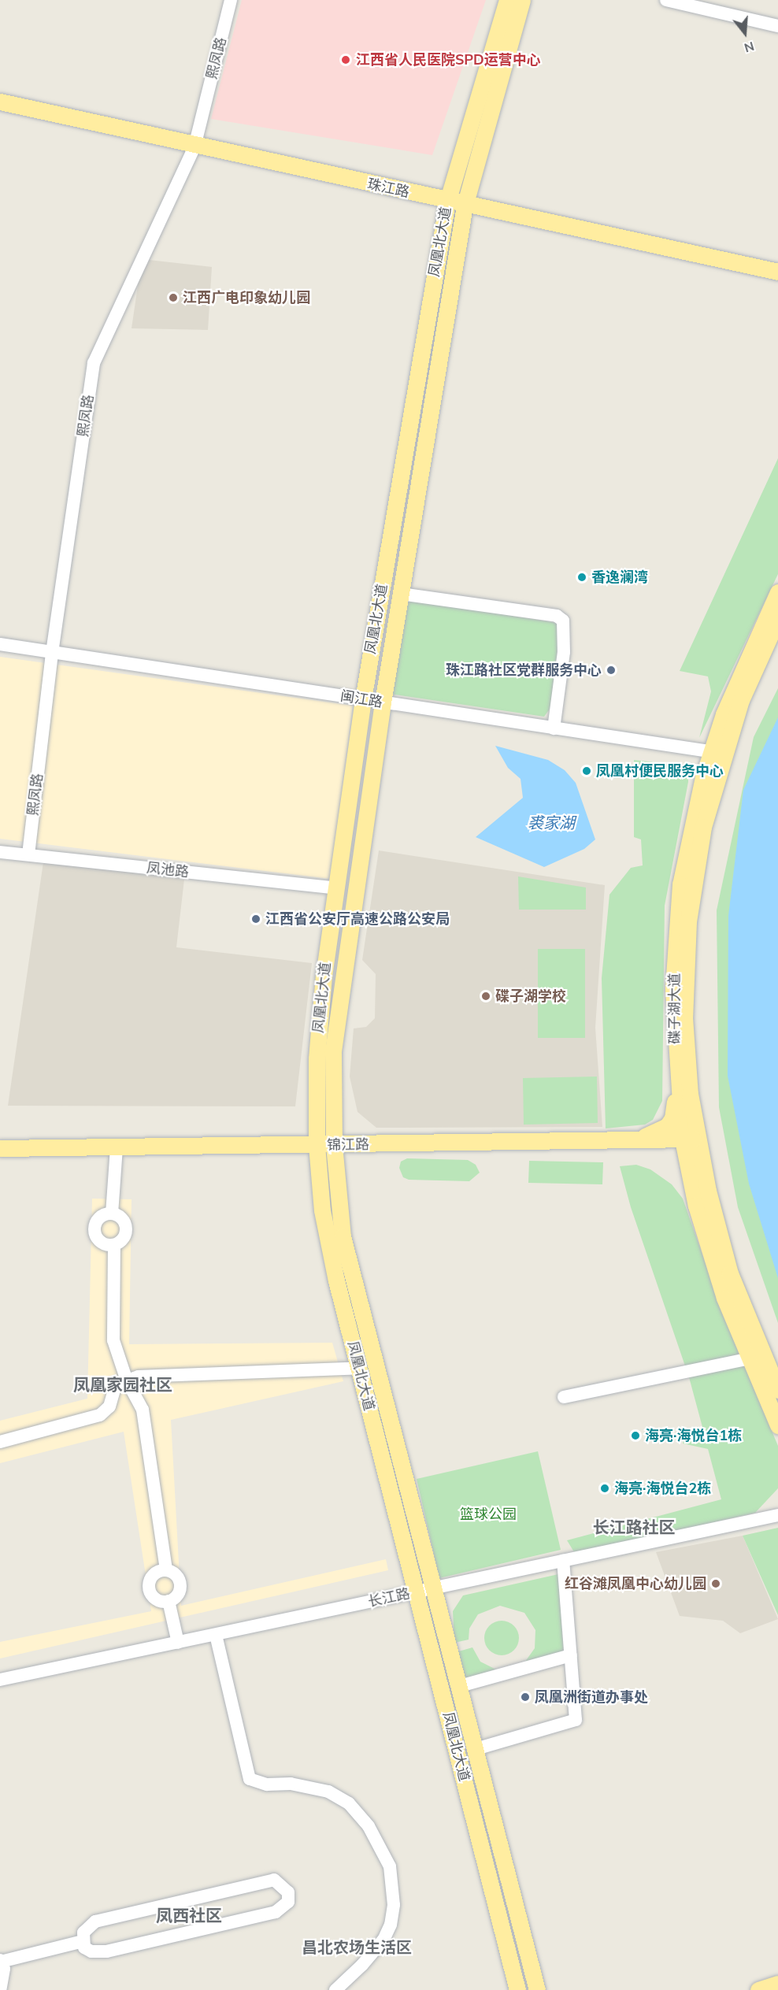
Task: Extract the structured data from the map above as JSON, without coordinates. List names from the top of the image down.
{
  "streets": {
    "main road": [
      "珠江路",
      "凤凰北大道",
      "碟子湖大道",
      "锦江路"
    ],
    "street": [
      "熙凤路",
      "闽江路",
      "凤池路",
      "长江路"
    ]
  },
  "crossings": [
    ["熙凤路", "珠江路"],
    ["熙凤路", "闽江路"],
    ["熙凤路", "凤池路"],
    ["珠江路", "凤凰北大道"],
    ["凤凰北大道", "闽江路"],
    ["凤凰北大道", "凤池路"],
    ["凤凰北大道", "锦江路"],
    ["凤凰北大道", "长江路"],
    ["闽江路", "碟子湖大道"],
    ["碟子湖大道", "锦江路"]
  ],
  "districts": [
    "凤凰家园社区",
    "长江路社区",
    "凤西社区",
    "昌北农场生活区"
  ],
  "water": ["裘家湖"],
  "parks": ["篮球公园"],
  "places": [
    "江西省人民医院SPD运营中心",
    "江西广电印象幼儿园",
    "香逸澜湾",
    "珠江路社区党群服务中心",
    "凤凰村便民服务中心",
    "江西省公安厅高速公路公安局",
    "碟子湖学校",
    "海亮·海悦台1栋",
    "海亮·海悦台2栋",
    "红谷滩凤凰中心幼儿园",
    "凤凰洲街道办事处"
  ],
  "north": "bottom"
}
